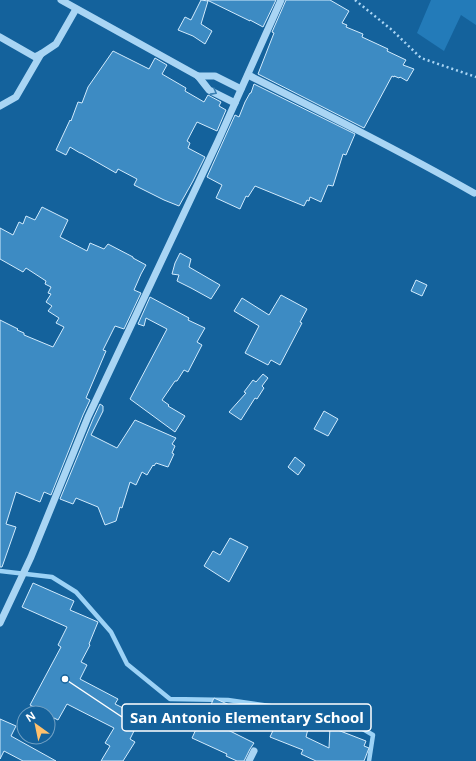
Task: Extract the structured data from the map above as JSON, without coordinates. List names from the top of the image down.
{
  "places": ["San Antonio Elementary School"],
  "north": "top left"
}
